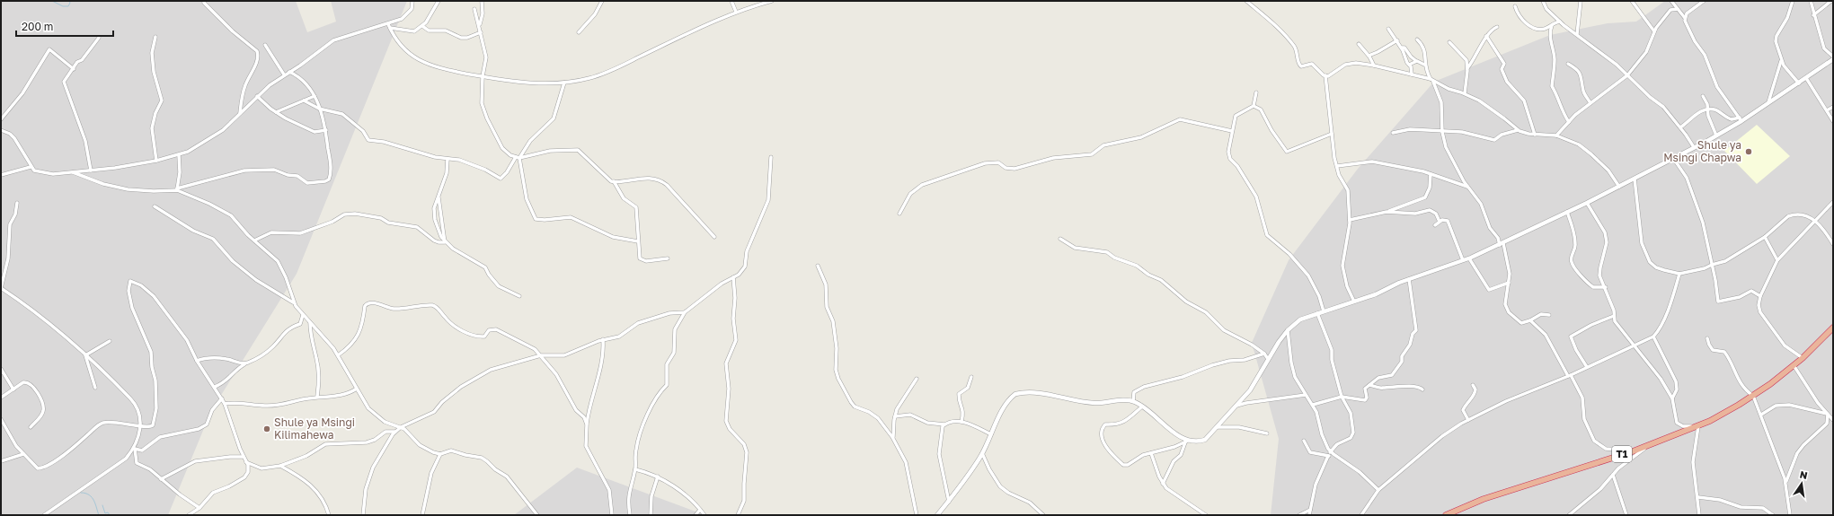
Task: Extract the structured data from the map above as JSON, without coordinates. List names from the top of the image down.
{
  "streets": {
    "highway": ["T1"]
  },
  "places": ["Shule ya Msingi Chapwa", "Shule ya Msingi Kilimahewa"],
  "scale_bar": "200 m",
  "north": "top"
}
